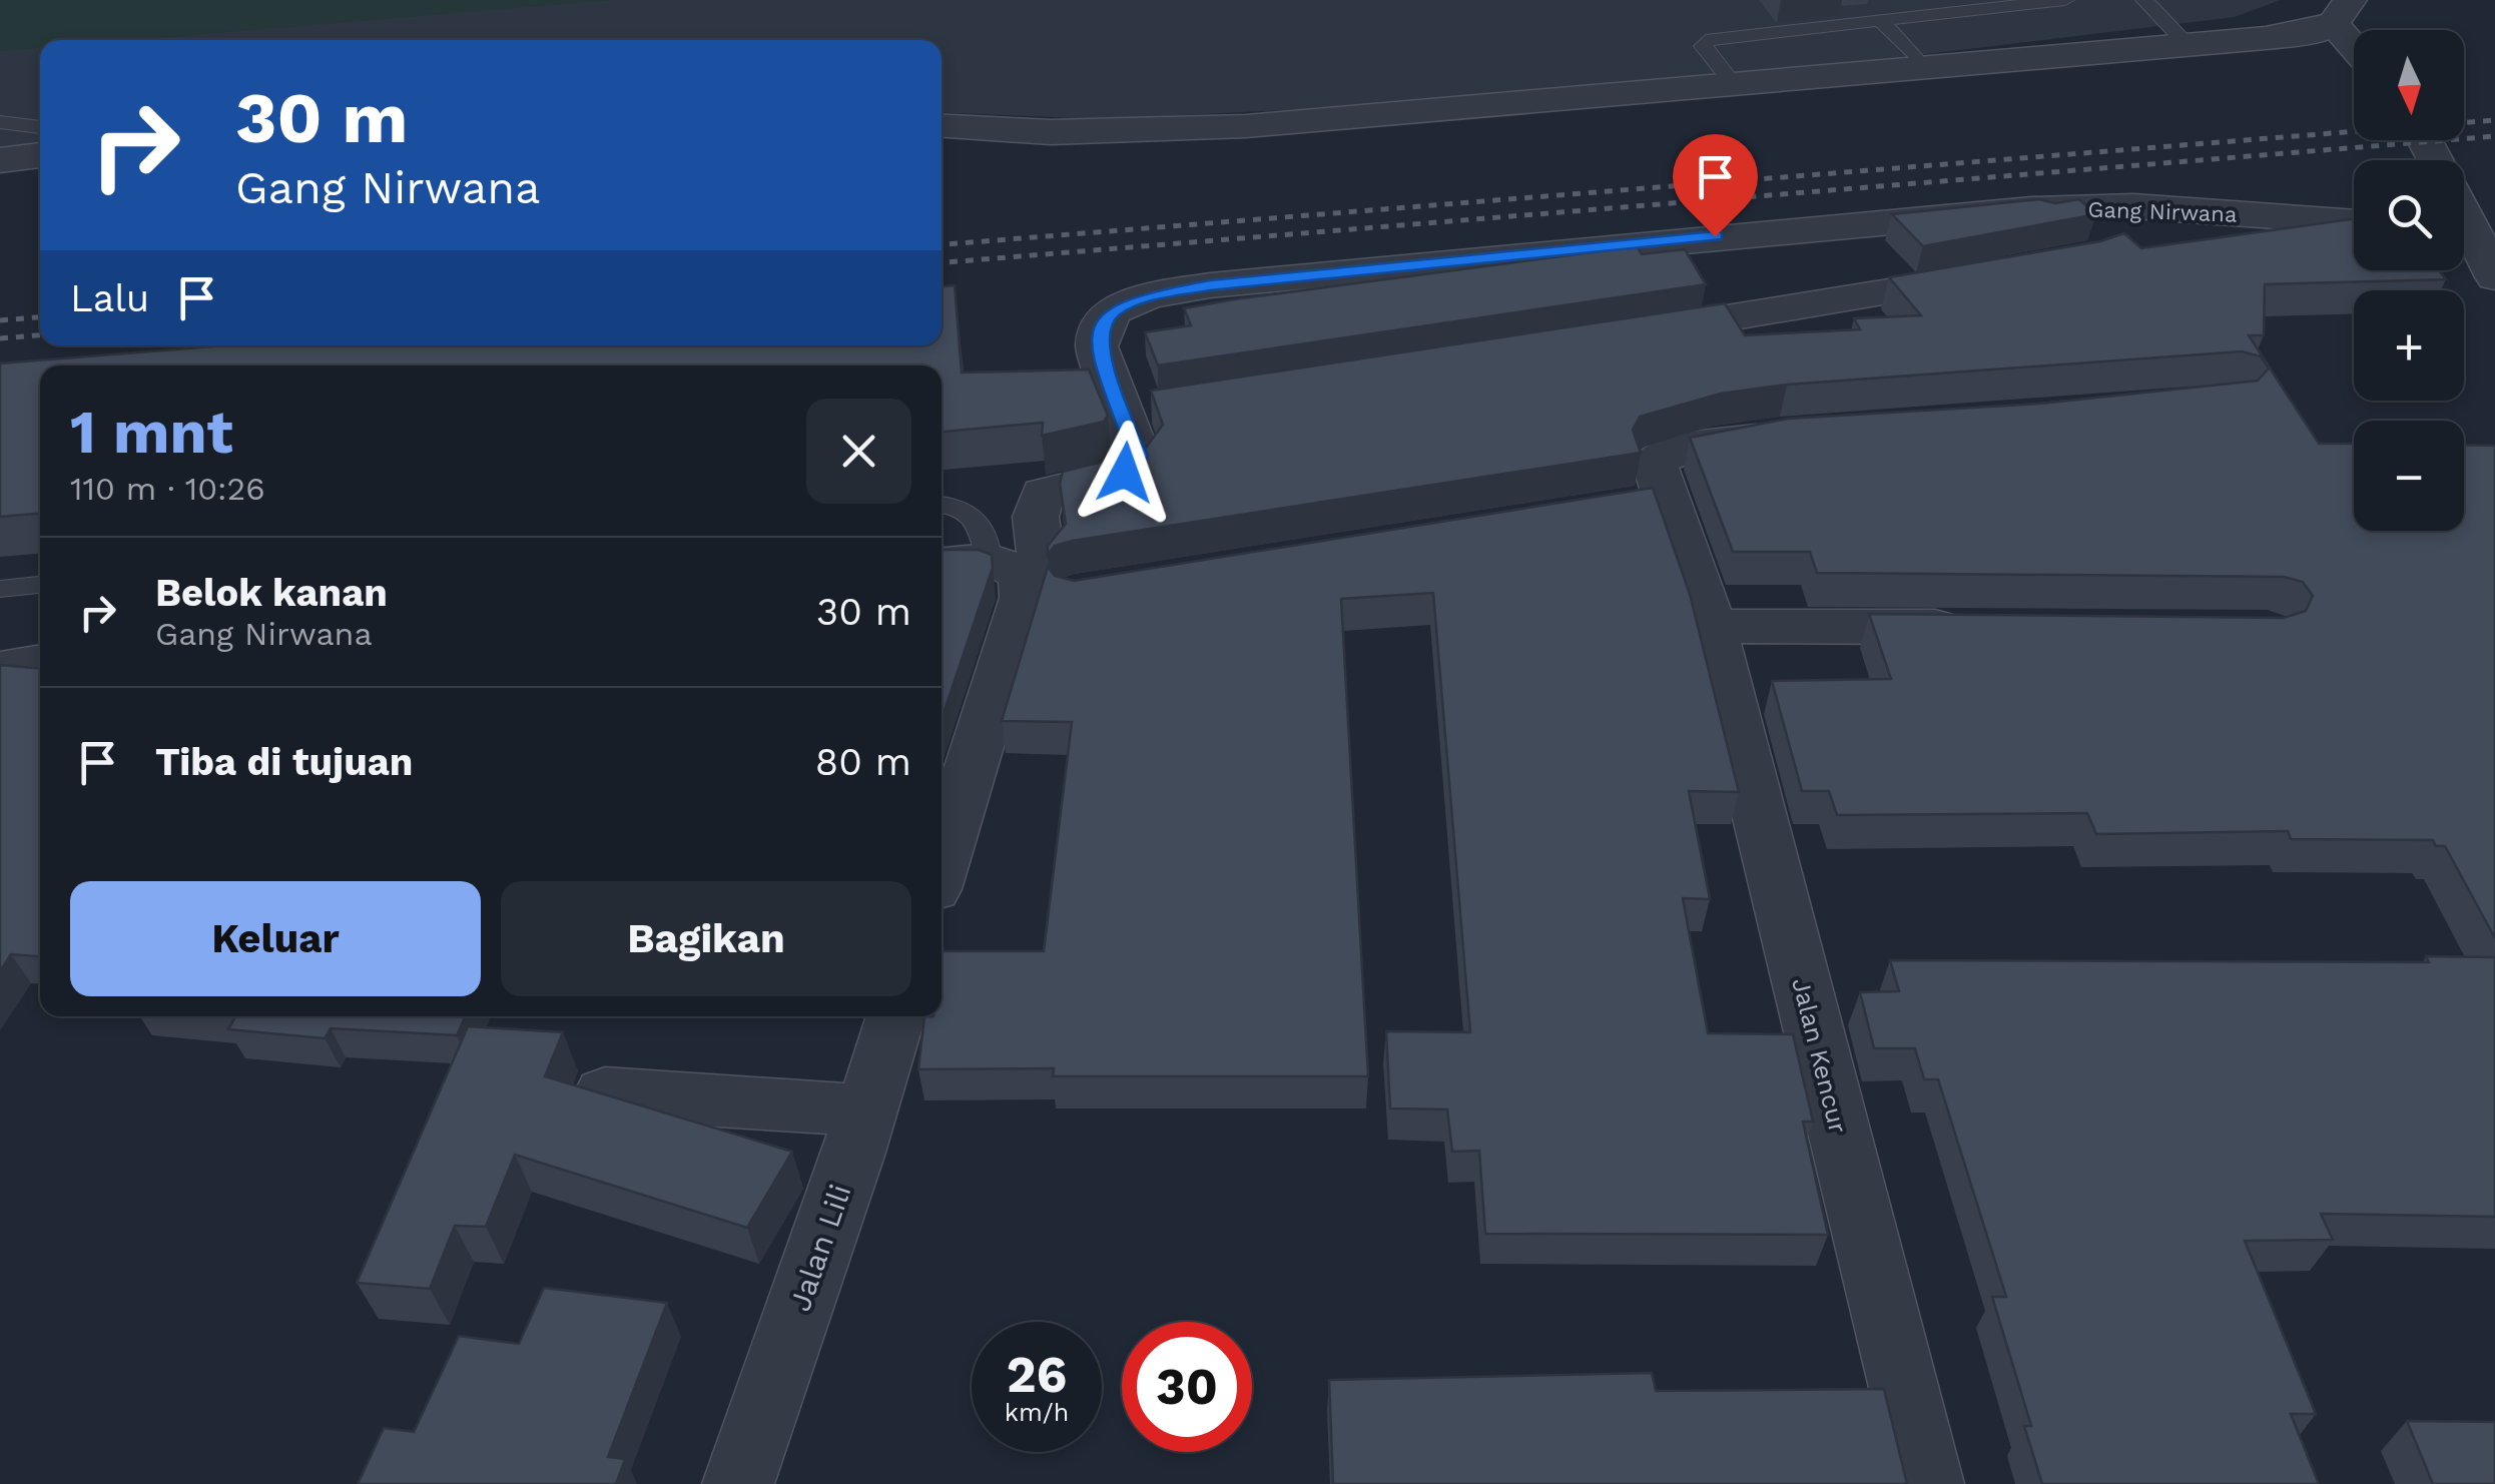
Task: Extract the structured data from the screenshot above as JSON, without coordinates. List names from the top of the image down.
{
  "streets": {
    "street": ["Gang Nirwana", "Jalan Kencur", "Jalan Lili"]
  },
  "north": "bottom",
  "page": {
    "map_buttons": ["+", "−"],
    "turn": ["30 m", "Gang Nirwana"],
    "then": "Lalu",
    "heading": ["1 mnt", "110 m · 10:26"],
    "list": [
      {
        "name": "Belok kanan",
        "note": "Gang Nirwana",
        "value": "30 m"
      },
      {
        "name": "Tiba di tujuan",
        "value": "80 m"
      }
    ],
    "buttons": ["Keluar", "Bagikan"],
    "speed": "26 km/h",
    "limit": "30"
  }
}
